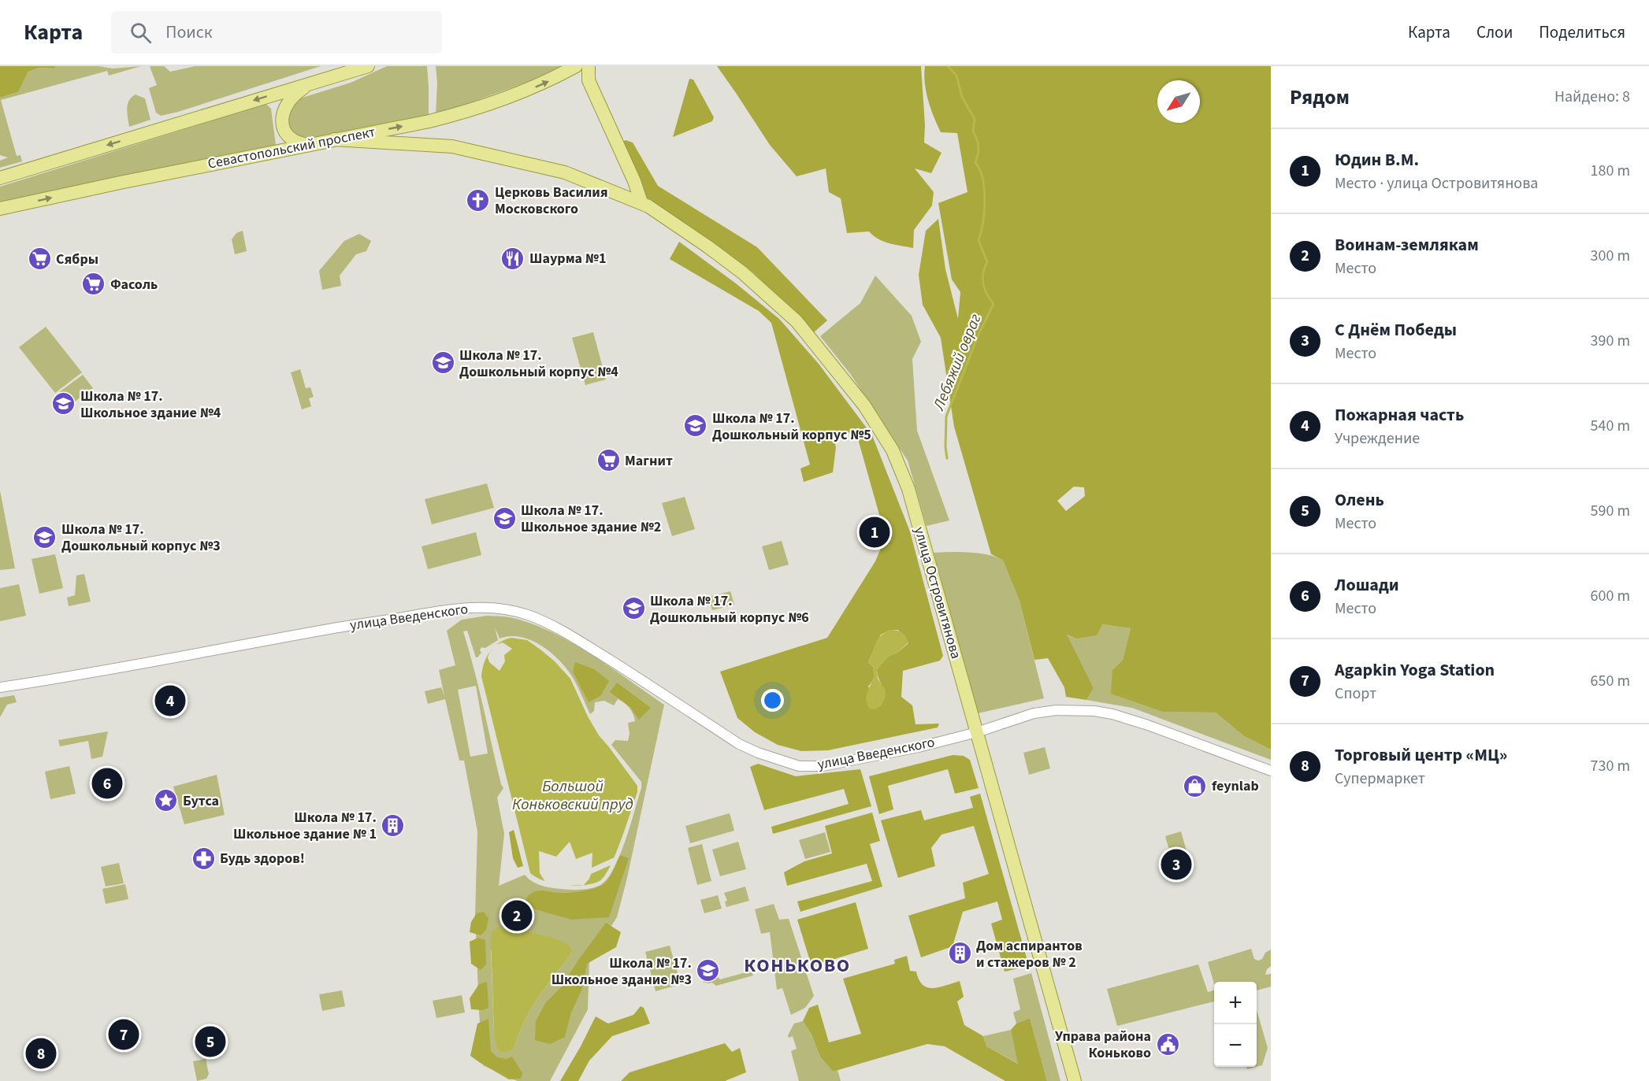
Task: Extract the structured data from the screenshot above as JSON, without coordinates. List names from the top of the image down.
{
  "streets": {
    "main road": ["Севастопольский проспект", "улица Островитянова"],
    "street": ["улица Введенского"]
  },
  "crossings": [
    ["Севастопольский проспект", "улица Островитянова"],
    ["улица Островитянова", "улица Введенского"]
  ],
  "districts": ["КОНЬКОВО"],
  "water": ["Лебяжий овраг", "Большой Коньковский пруд"],
  "places": {
    "church": ["Церковь Василия Московского"],
    "restaurant": ["Шаурма №1"],
    "supermarket": ["Сябры", "Фасоль", "Магнит"],
    "school or university": [
      "Школа № 17. Дошкольный корпус №4",
      "Школа № 17. Школьное здание №4",
      "Школа № 17. Дошкольный корпус №5",
      "Школа № 17. Школьное здание №2",
      "Школа № 17. Дошкольный корпус №3",
      "Школа № 17. Дошкольный корпус №6",
      "Школа № 17. Школьное здание №3"
    ],
    "shop": ["feynlab"],
    "place": ["Бутса"],
    "building": ["Школа № 17. Школьное здание № 1", "Дом аспирантов и стажеров № 2"],
    "pharmacy": ["Будь здоров!"],
    "public building": ["Управа района Коньково"]
  },
  "north": "bottom left",
  "page": {
    "header": "Карта",
    "search": "Поиск",
    "nav": ["Карта", "Слои", "Поделиться"],
    "heading": ["Рядом", "Найдено: 8"],
    "list": [
      {
        "mark": "1",
        "name": "Юдин В.М.",
        "note": "Место · улица Островитянова",
        "value": "180 m"
      },
      {
        "mark": "2",
        "name": "Воинам-землякам",
        "note": "Место",
        "value": "300 m"
      },
      {
        "mark": "3",
        "name": "С Днём Победы",
        "note": "Место",
        "value": "390 m"
      },
      {
        "mark": "4",
        "name": "Пожарная часть",
        "note": "Учреждение",
        "value": "540 m"
      },
      {
        "mark": "5",
        "name": "Олень",
        "note": "Место",
        "value": "590 m"
      },
      {
        "mark": "6",
        "name": "Лошади",
        "note": "Место",
        "value": "600 m"
      },
      {
        "mark": "7",
        "name": "Agapkin Yoga Station",
        "note": "Спорт",
        "value": "650 m"
      },
      {
        "mark": "8",
        "name": "Торговый центр «МЦ»",
        "note": "Супермаркет",
        "value": "730 m"
      }
    ],
    "pins": [
      "1",
      "4",
      "6",
      "3",
      "2",
      "7",
      "5",
      "8"
    ],
    "map_buttons": ["+", "−"]
  }
}
